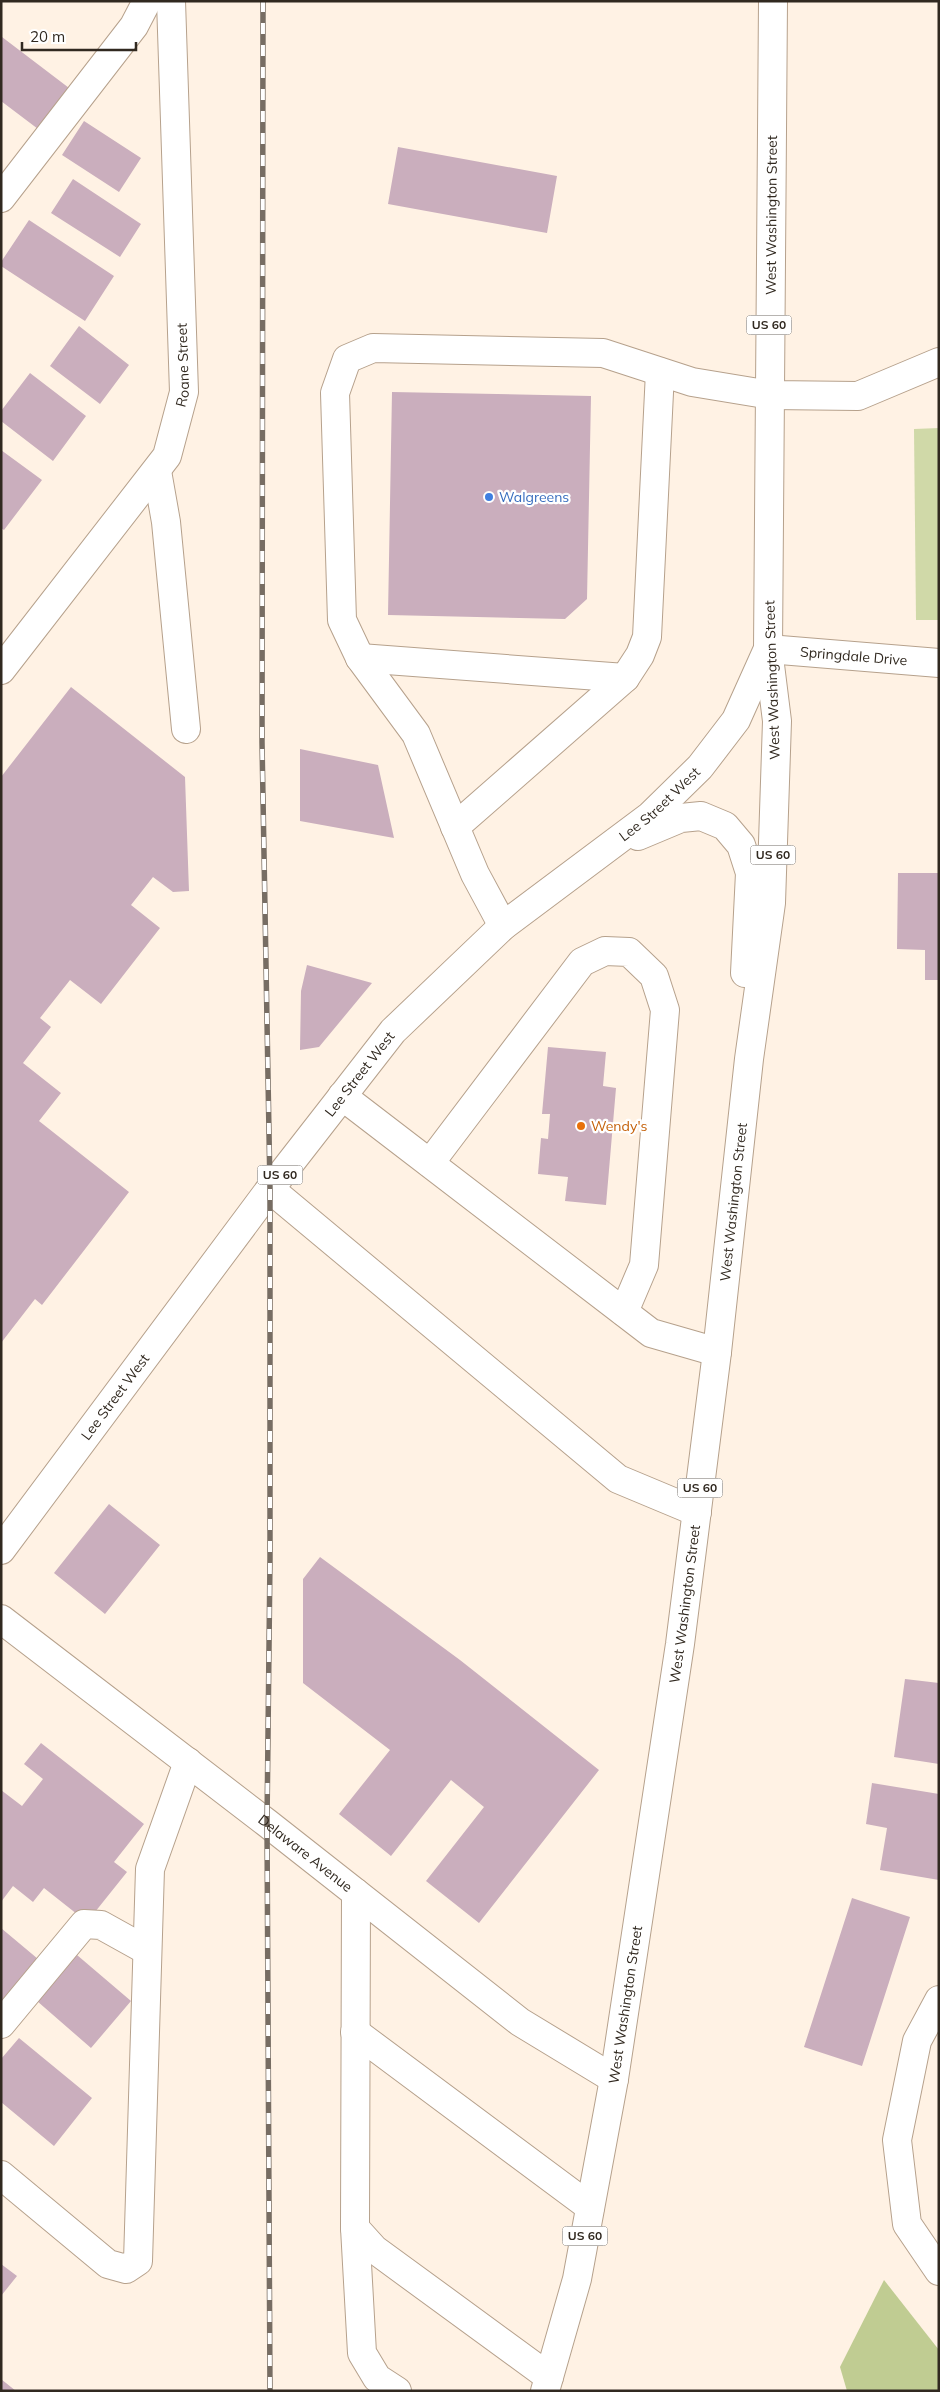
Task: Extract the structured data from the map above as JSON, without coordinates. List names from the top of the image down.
{
  "streets": {
    "main road": [
      "West Washington Street",
      "US 60",
      "Roane Street",
      "Springdale Drive",
      "Lee Street West",
      "Delaware Avenue"
    ]
  },
  "crossings": [
    ["West Washington Street", "Springdale Drive"],
    ["West Washington Street", "Lee Street West"],
    ["West Washington Street", "Delaware Avenue"],
    ["Springdale Drive", "Lee Street West"]
  ],
  "places": ["Walgreens", "Wendy's"],
  "scale_bar": "20 m"
}
